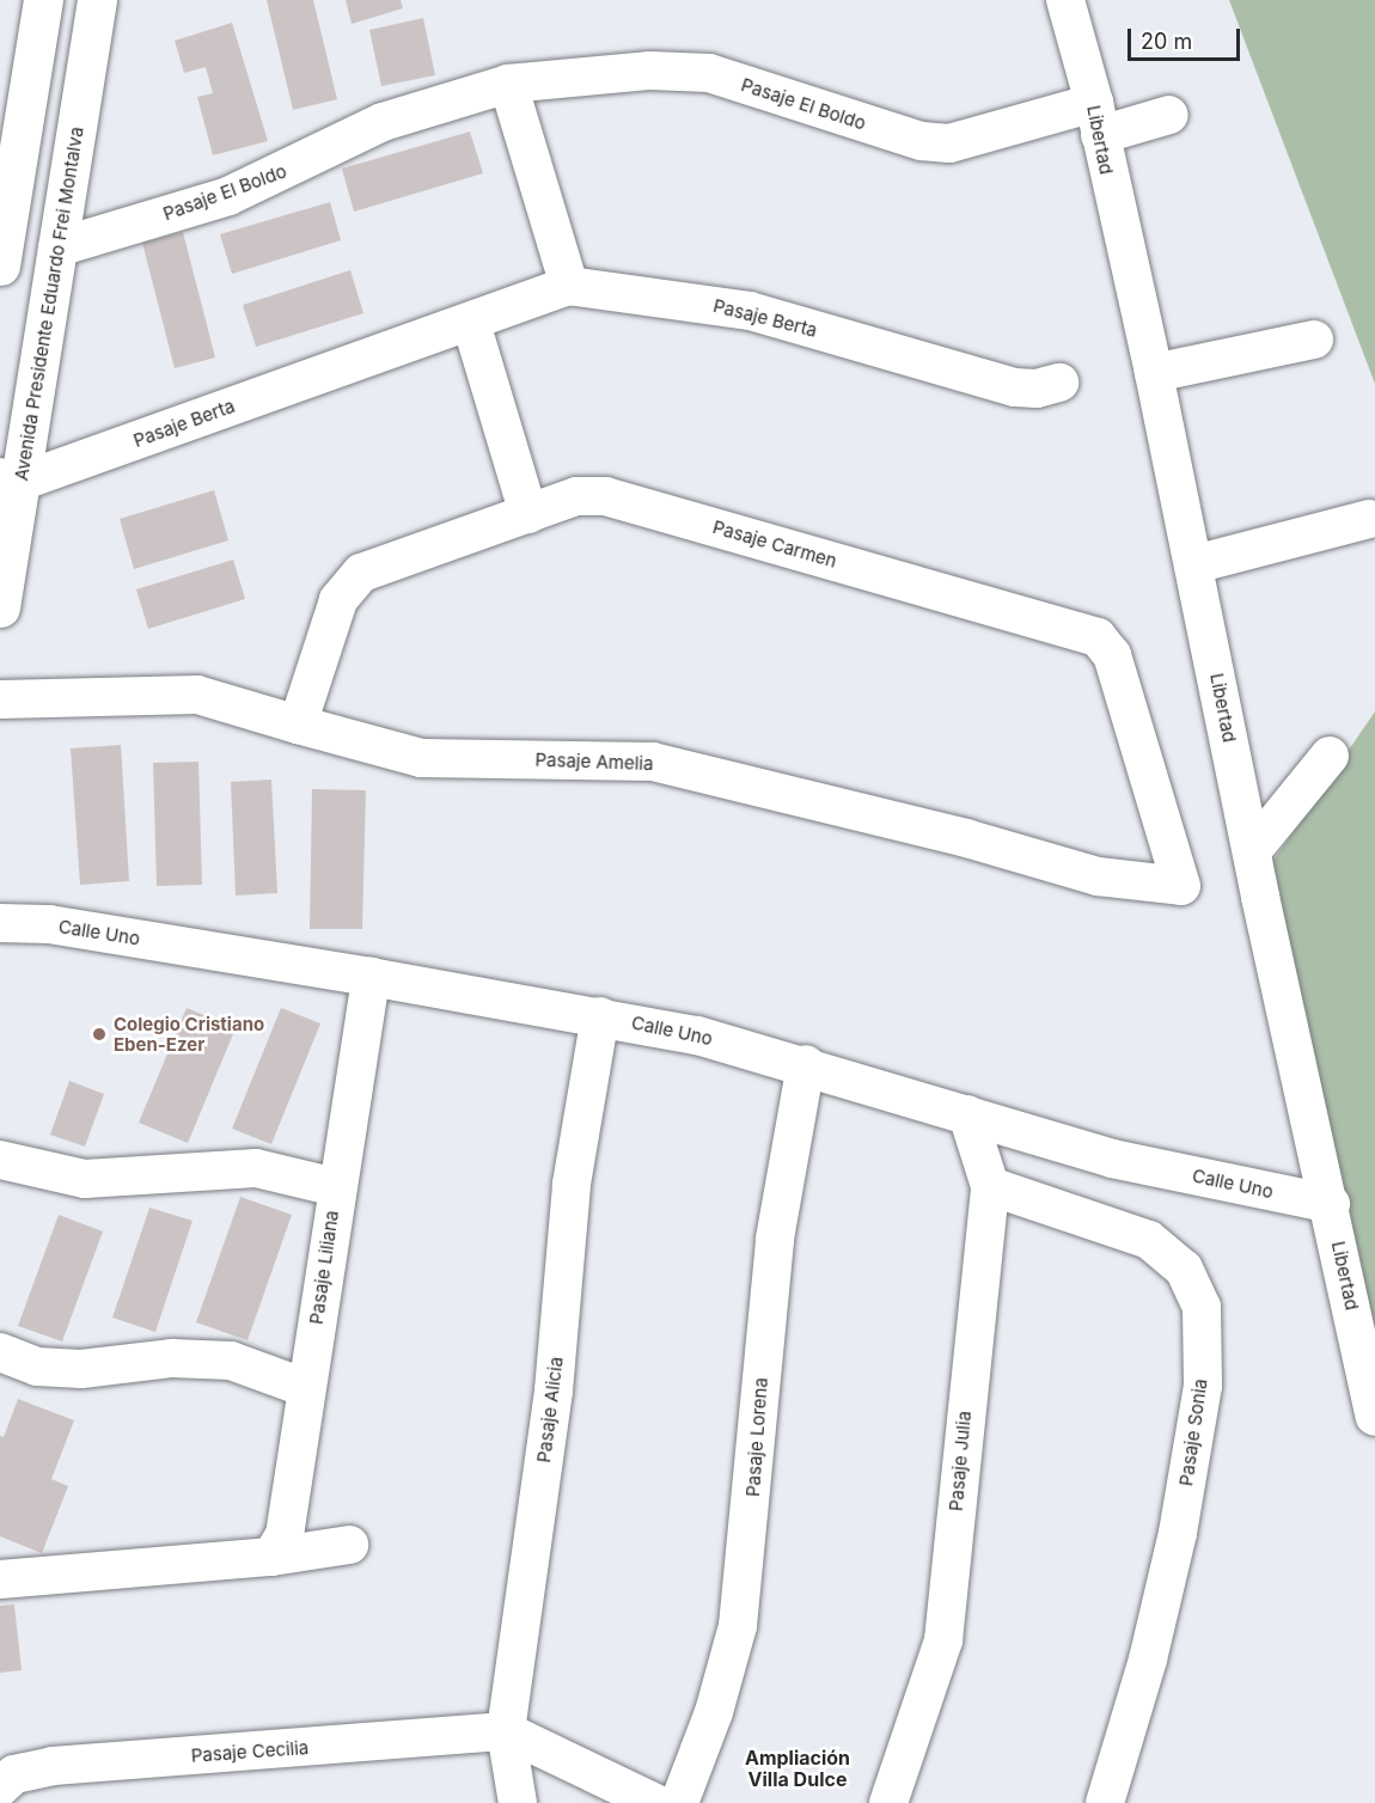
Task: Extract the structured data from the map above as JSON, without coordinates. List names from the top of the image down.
{
  "streets": {
    "main road": ["Avenida Presidente Eduardo Frei Montalva"],
    "street": [
      "Pasaje El Boldo",
      "Libertad",
      "Pasaje Berta",
      "Pasaje Carmen",
      "Pasaje Amelia",
      "Calle Uno",
      "Pasaje Liliana",
      "Pasaje Alicia",
      "Pasaje Sonia",
      "Pasaje Lorena",
      "Pasaje Julia",
      "Pasaje Cecilia"
    ]
  },
  "crossings": [
    ["Pasaje El Boldo", "Libertad"],
    ["Pasaje El Boldo", "Avenida Presidente Eduardo Frei Montalva"],
    ["Libertad", "Calle Uno"],
    ["Avenida Presidente Eduardo Frei Montalva", "Pasaje Berta"],
    ["Pasaje Carmen", "Pasaje Amelia"],
    ["Calle Uno", "Pasaje Liliana"],
    ["Calle Uno", "Pasaje Alicia"],
    ["Calle Uno", "Pasaje Lorena"],
    ["Calle Uno", "Pasaje Julia"],
    ["Pasaje Alicia", "Pasaje Cecilia"],
    ["Pasaje Sonia", "Pasaje Julia"]
  ],
  "districts": ["Ampliación Villa Dulce"],
  "places": ["Colegio Cristiano Eben-Ezer"],
  "scale_bar": "20 m"
}
